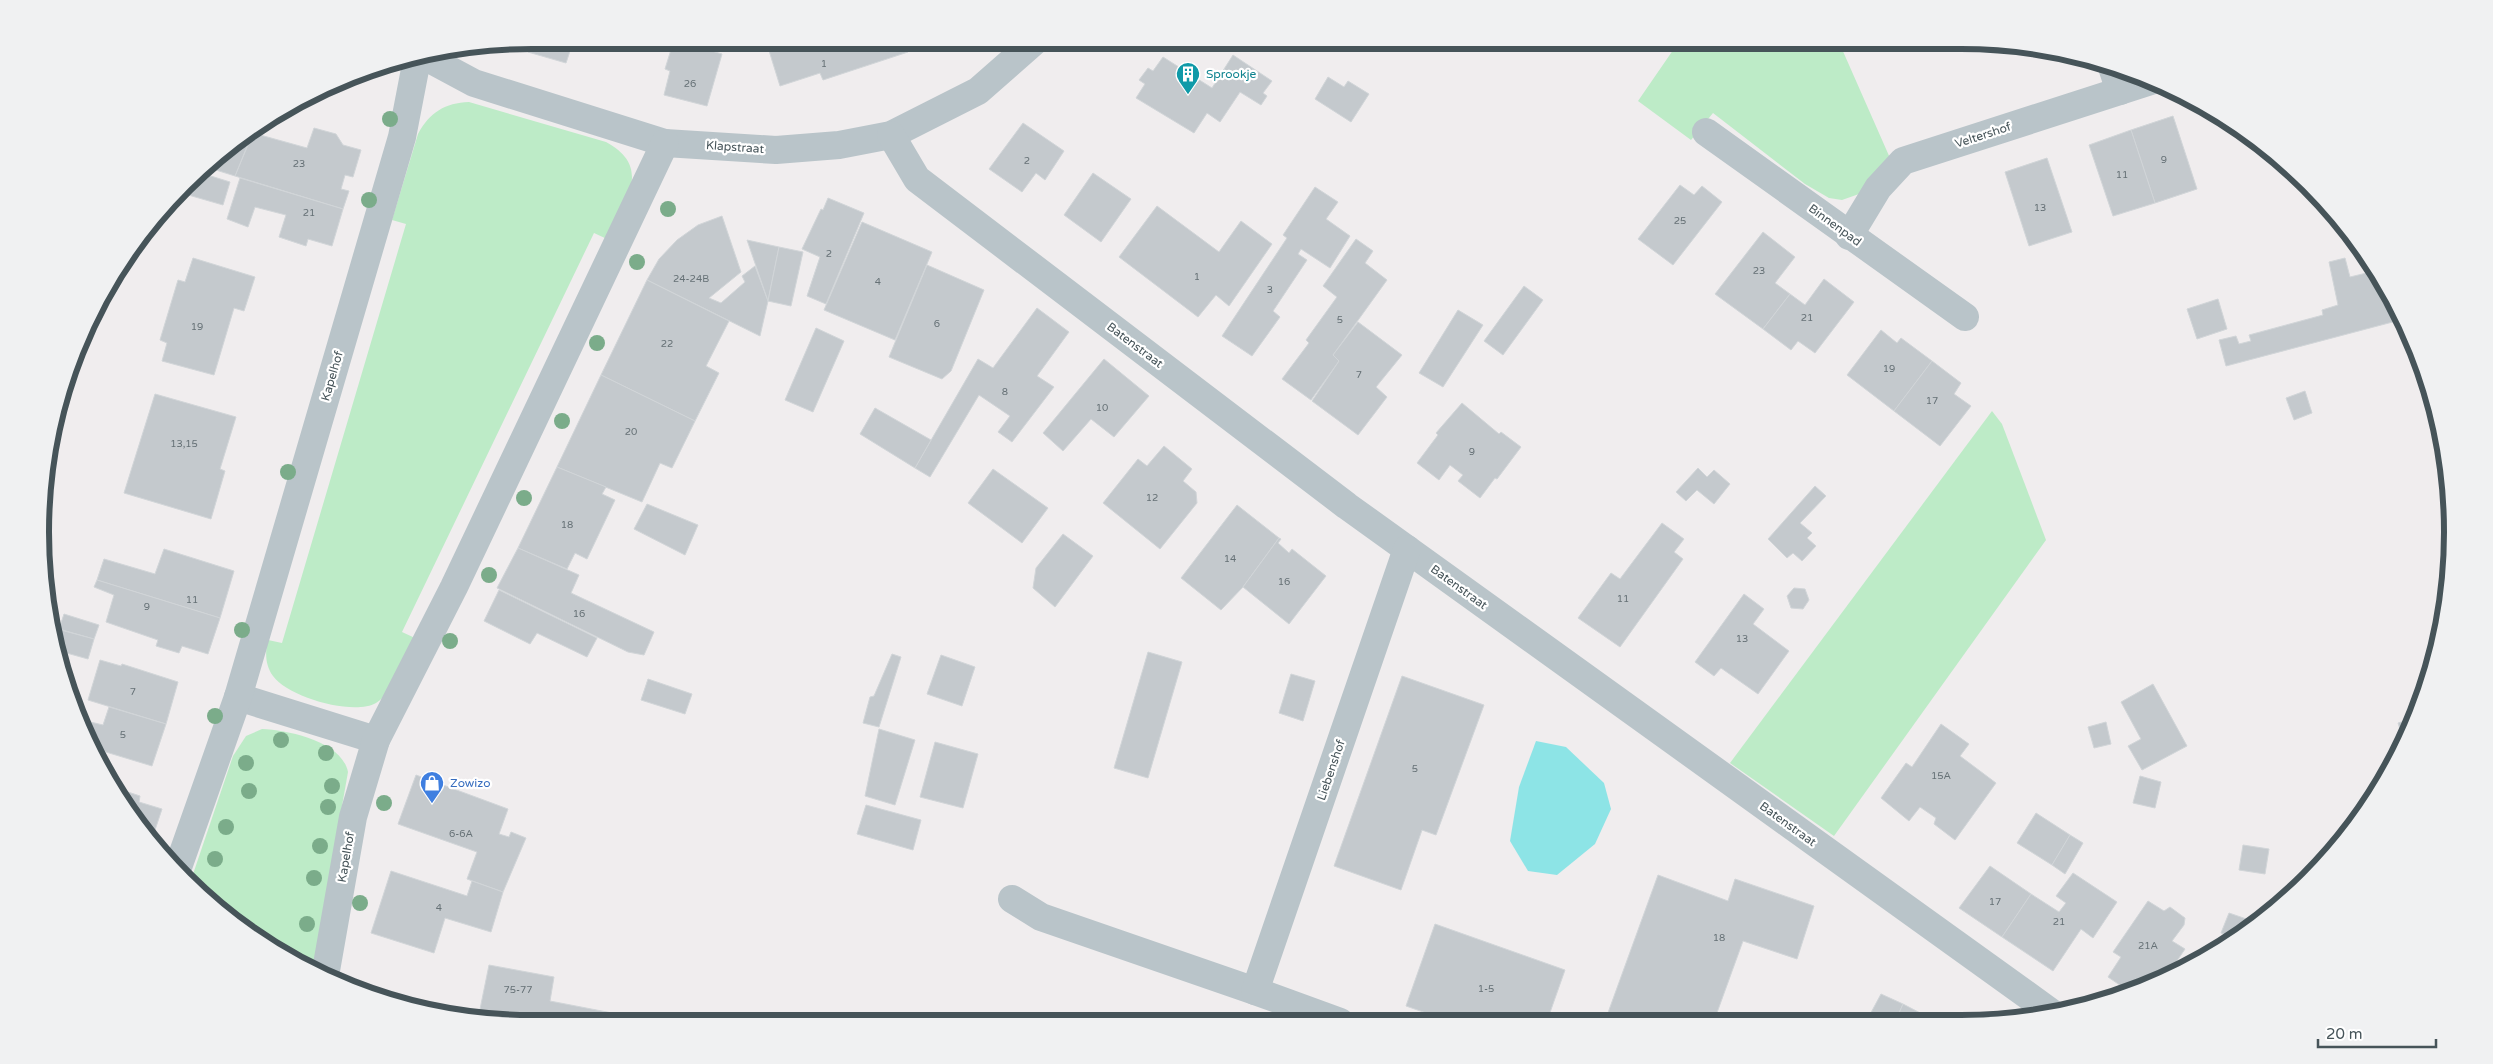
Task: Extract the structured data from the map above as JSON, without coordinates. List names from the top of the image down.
{
  "streets": {
    "street": [
      "Veltershof",
      "Klapstraat",
      "Binnenpad",
      "Batenstraat",
      "Kapelhof",
      "Liebenshof"
    ]
  },
  "crossings": [
    ["Veltershof", "Binnenpad"],
    ["Klapstraat", "Batenstraat"],
    ["Klapstraat", "Kapelhof"],
    ["Batenstraat", "Liebenshof"]
  ],
  "places": {
    "building": ["Sprookje"],
    "shop": ["Zowizo"]
  },
  "house_numbers": [
    "1",
    "26",
    "9",
    "2",
    "23",
    "11",
    "13",
    "21",
    "25",
    "2",
    "23",
    "1",
    "24-24B",
    "4",
    "3",
    "21",
    "5",
    "6",
    "19",
    "22",
    "19",
    "7",
    "8",
    "17",
    "10",
    "20",
    "13,15",
    "9",
    "12",
    "18",
    "14",
    "16",
    "11",
    "11",
    "9",
    "16",
    "13",
    "7",
    "5",
    "5",
    "15A",
    "6-6A",
    "17",
    "4",
    "21",
    "18",
    "21A",
    "1-5",
    "75-77"
  ],
  "scale_bar": "20 m"
}
